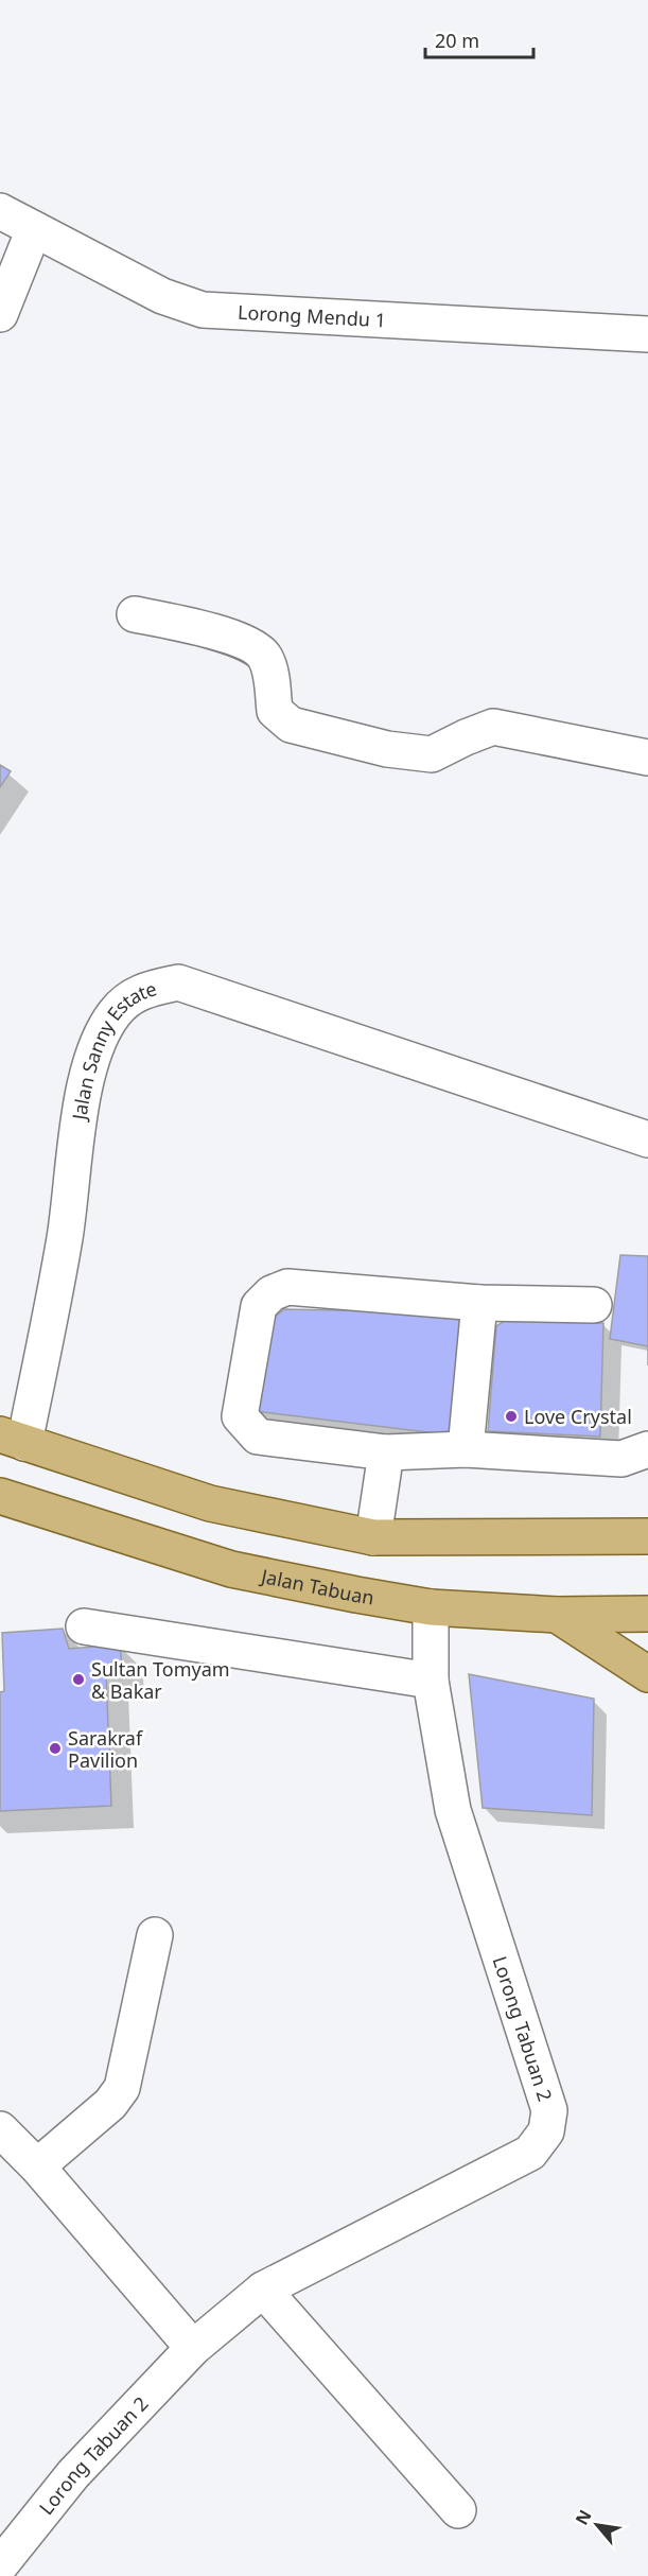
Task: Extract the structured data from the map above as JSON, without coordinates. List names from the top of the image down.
{
  "streets": {
    "main road": ["Jalan Tabuan"],
    "street": ["Lorong Mendu 1", "Jalan Sanny Estate", "Lorong Tabuan 2"]
  },
  "crossings": [
    ["Jalan Tabuan", "Lorong Tabuan 2"]
  ],
  "places": ["Love Crystal", "Sultan Tomyam & Bakar", "Sarakraf Pavilion"],
  "scale_bar": "20 m",
  "north": "top left"
}
